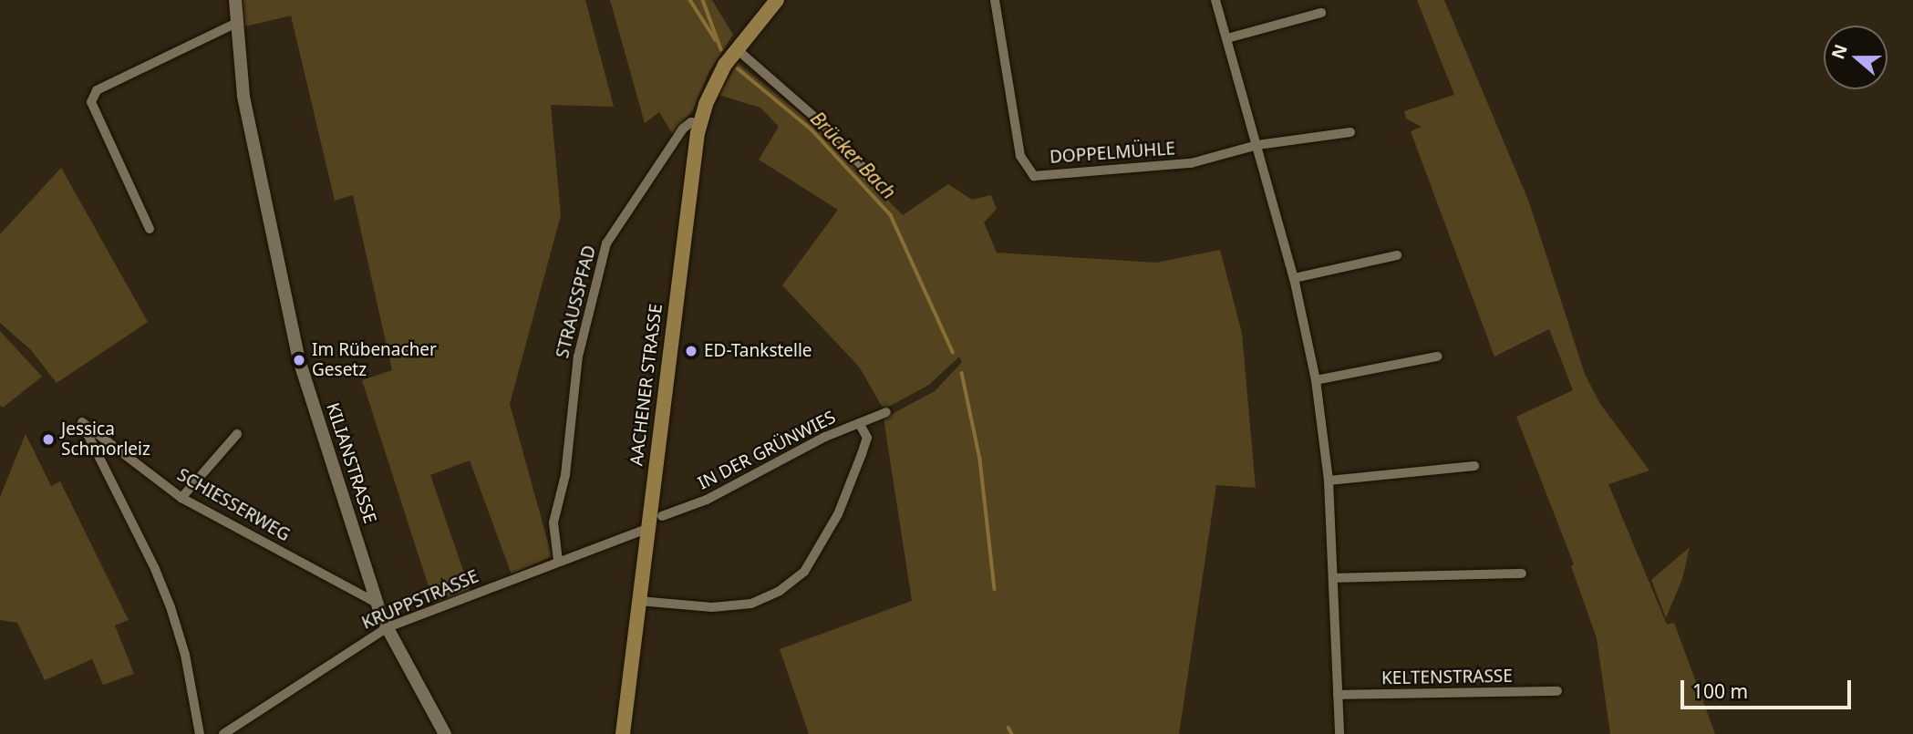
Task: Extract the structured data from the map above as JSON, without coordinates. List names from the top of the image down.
{
  "streets": {
    "main road": ["AACHENER STRASSE"],
    "street": [
      "DOPPELMÜHLE",
      "STRAUSSPFAD",
      "IN DER GRÜNWIES",
      "KILIANSTRASSE",
      "SCHIESSERWEG",
      "KRUPPSTRASSE",
      "KELTENSTRASSE"
    ]
  },
  "crossings": [
    ["STRAUSSPFAD", "AACHENER STRASSE"],
    ["STRAUSSPFAD", "KRUPPSTRASSE"],
    ["AACHENER STRASSE", "KRUPPSTRASSE"],
    ["KILIANSTRASSE", "SCHIESSERWEG"],
    ["KILIANSTRASSE", "KRUPPSTRASSE"]
  ],
  "water": ["Brücker Bach"],
  "places": ["ED-Tankstelle", "Im Rübenacher Gesetz", "Jessica Schmorleiz"],
  "scale_bar": "100 m",
  "north": "left"
}
